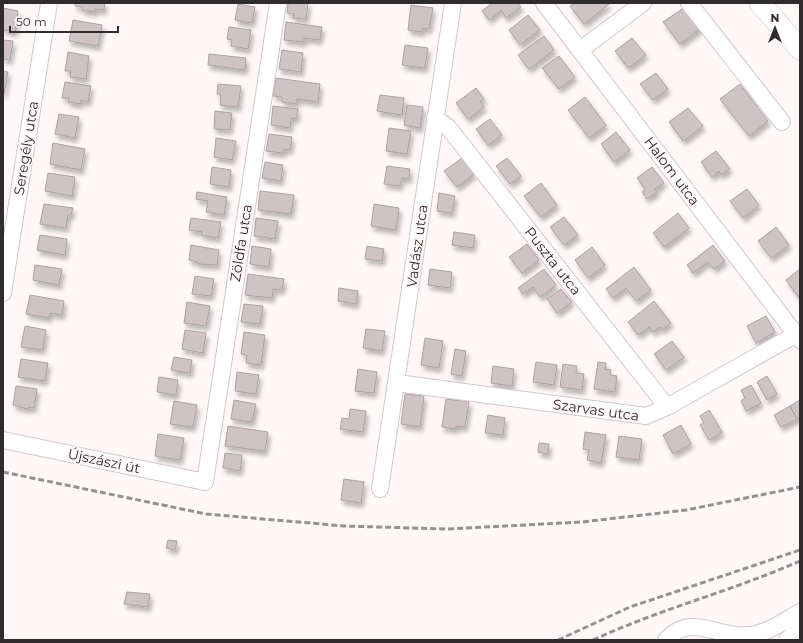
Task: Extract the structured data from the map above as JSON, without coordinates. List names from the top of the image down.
{
  "streets": {
    "street": [
      "Seregély utca",
      "Halom utca",
      "Zöldfa utca",
      "Vadász utca",
      "Puszta utca",
      "Szarvas utca",
      "Újszászi út"
    ]
  },
  "crossings": [
    ["Halom utca", "Szarvas utca"],
    ["Zöldfa utca", "Újszászi út"],
    ["Vadász utca", "Puszta utca"],
    ["Vadász utca", "Szarvas utca"],
    ["Puszta utca", "Szarvas utca"]
  ],
  "scale_bar": "50 m",
  "north": "top"
}
